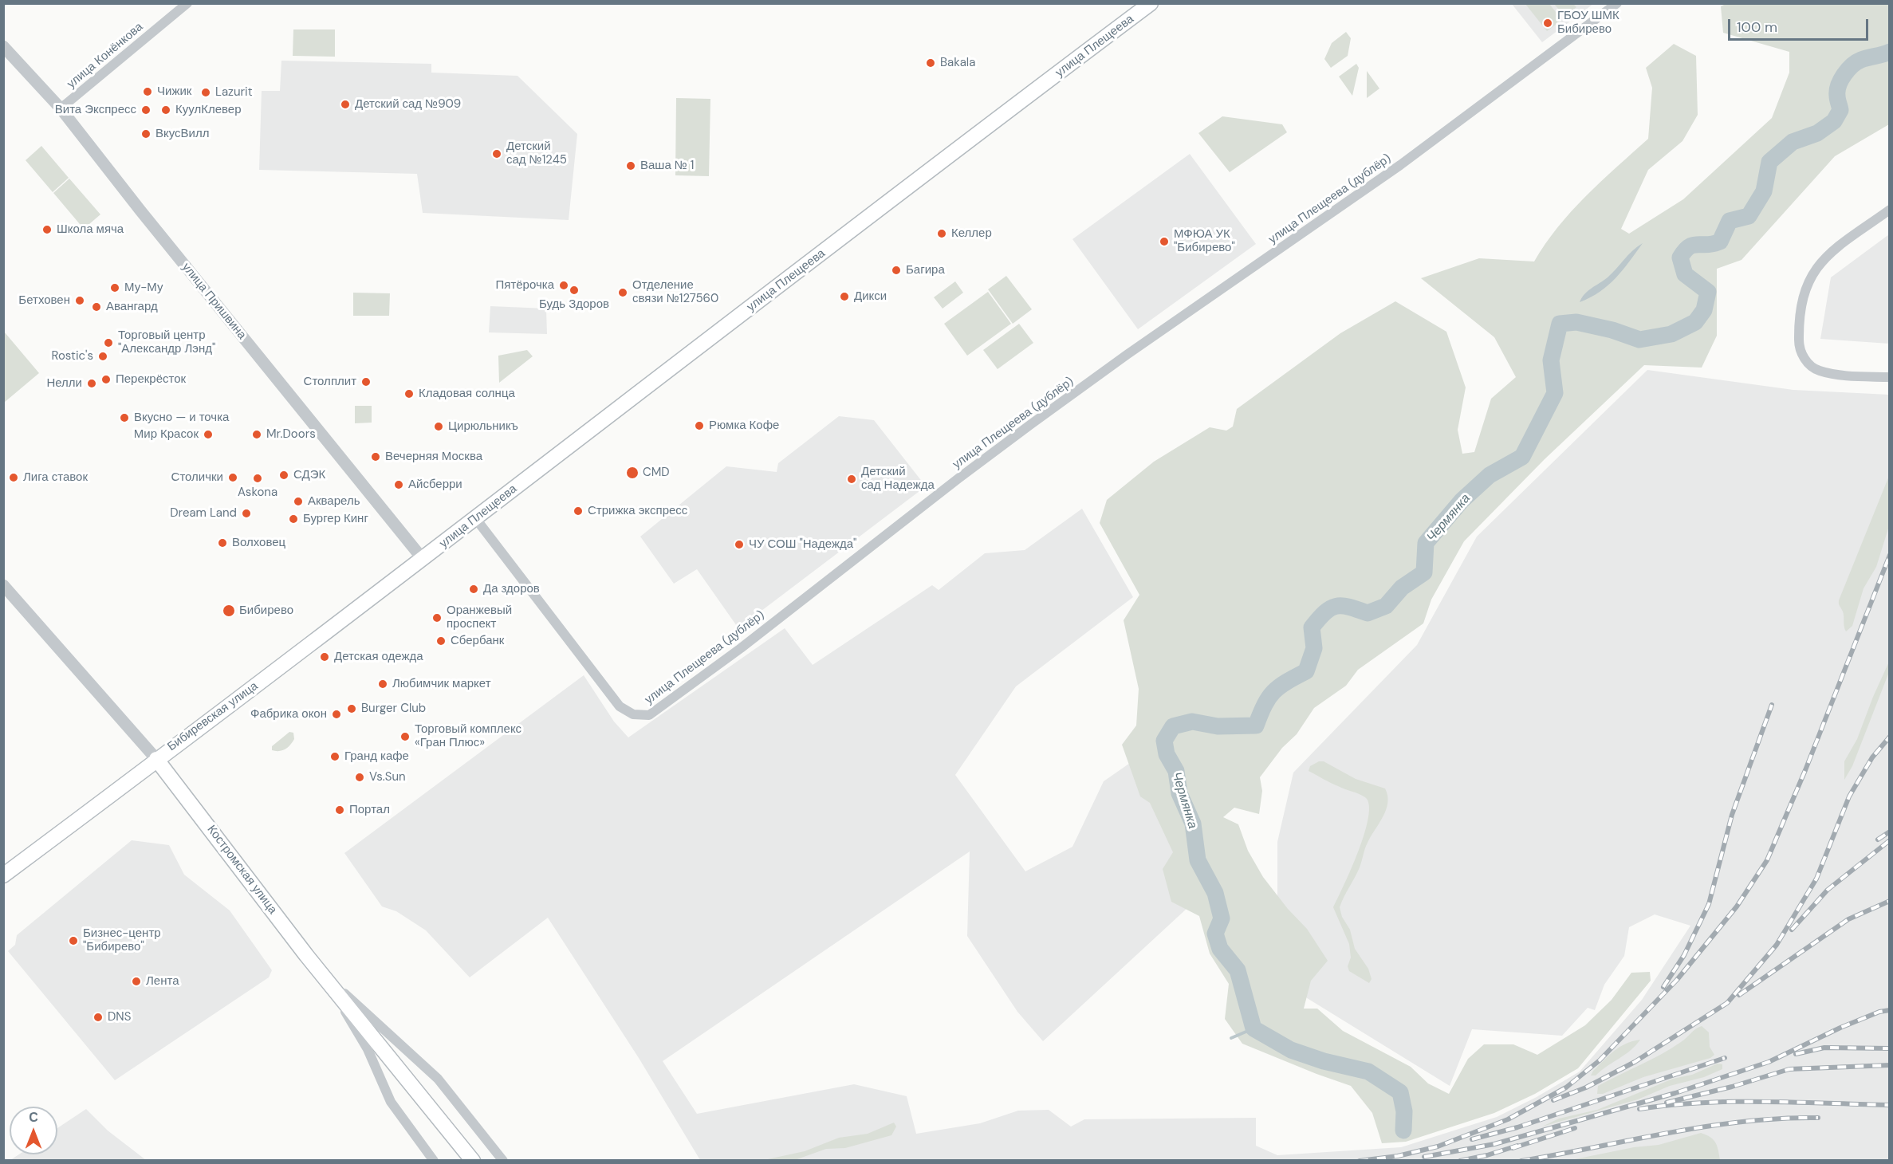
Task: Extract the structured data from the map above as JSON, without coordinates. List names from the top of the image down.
{
  "streets": {
    "main road": ["улица Плещеева", "Бибиревская улица", "Костромская улица"],
    "street": ["улица Конёнкова", "улица Плещеева (дублёр)", "улица Пришвина"]
  },
  "crossings": [
    ["улица Плещеева", "улица Плещеева (дублёр)"],
    ["улица Плещеева", "улица Пришвина"],
    ["улица Плещеева", "Бибиревская улица"],
    ["улица Конёнкова", "улица Пришвина"],
    ["улица Пришвина", "Бибиревская улица"],
    ["Бибиревская улица", "Костромская улица"]
  ],
  "water": ["Чермянка"],
  "places": [
    "ГБОУ ШМК Бибирево",
    "Bakala",
    "Чижик",
    "Lazurit",
    "Детский сад №909",
    "Вита Экспресс",
    "КуулКлевер",
    "ВкусВилл",
    "Детский сад №1245",
    "Ваша № 1",
    "Школа мяча",
    "Келлер",
    "МФЮА УК \"Бибирево\"",
    "Багира",
    "Пятёрочка",
    "Му-Му",
    "Будь Здоров",
    "Отделение связи №127560",
    "Дикси",
    "Бетховен",
    "Авангард",
    "Торговый центр \"Александр Лэнд\"",
    "Rostic's",
    "Перекрёсток",
    "Столплит",
    "Нелли",
    "Кладовая солнца",
    "Вкусно — и точка",
    "Рюмка Кофе",
    "Цирюльникъ",
    "Мир Красок",
    "Mr.Doors",
    "Вечерняя Москва",
    "CMD",
    "СДЭК",
    "Лига ставок",
    "Столички",
    "Askona",
    "Детский сад Надежда",
    "Айсберри",
    "Акварель",
    "Стрижка экспресс",
    "Dream Land",
    "Бургер Кинг",
    "Волховец",
    "ЧУ СОШ \"Надежда\"",
    "Да здоров",
    "Бибирево",
    "Оранжевый проспект",
    "Сбербанк",
    "Детская одежда",
    "Любимчик маркет",
    "Burger Club",
    "Фабрика окон",
    "Торговый комплекс «Гран Плюс»",
    "Гранд кафе",
    "Vs.Sun",
    "Портал",
    "Бизнес-центр \"Бибирево\"",
    "Лента",
    "DNS"
  ],
  "scale_bar": "100 m",
  "north": "top"
}
